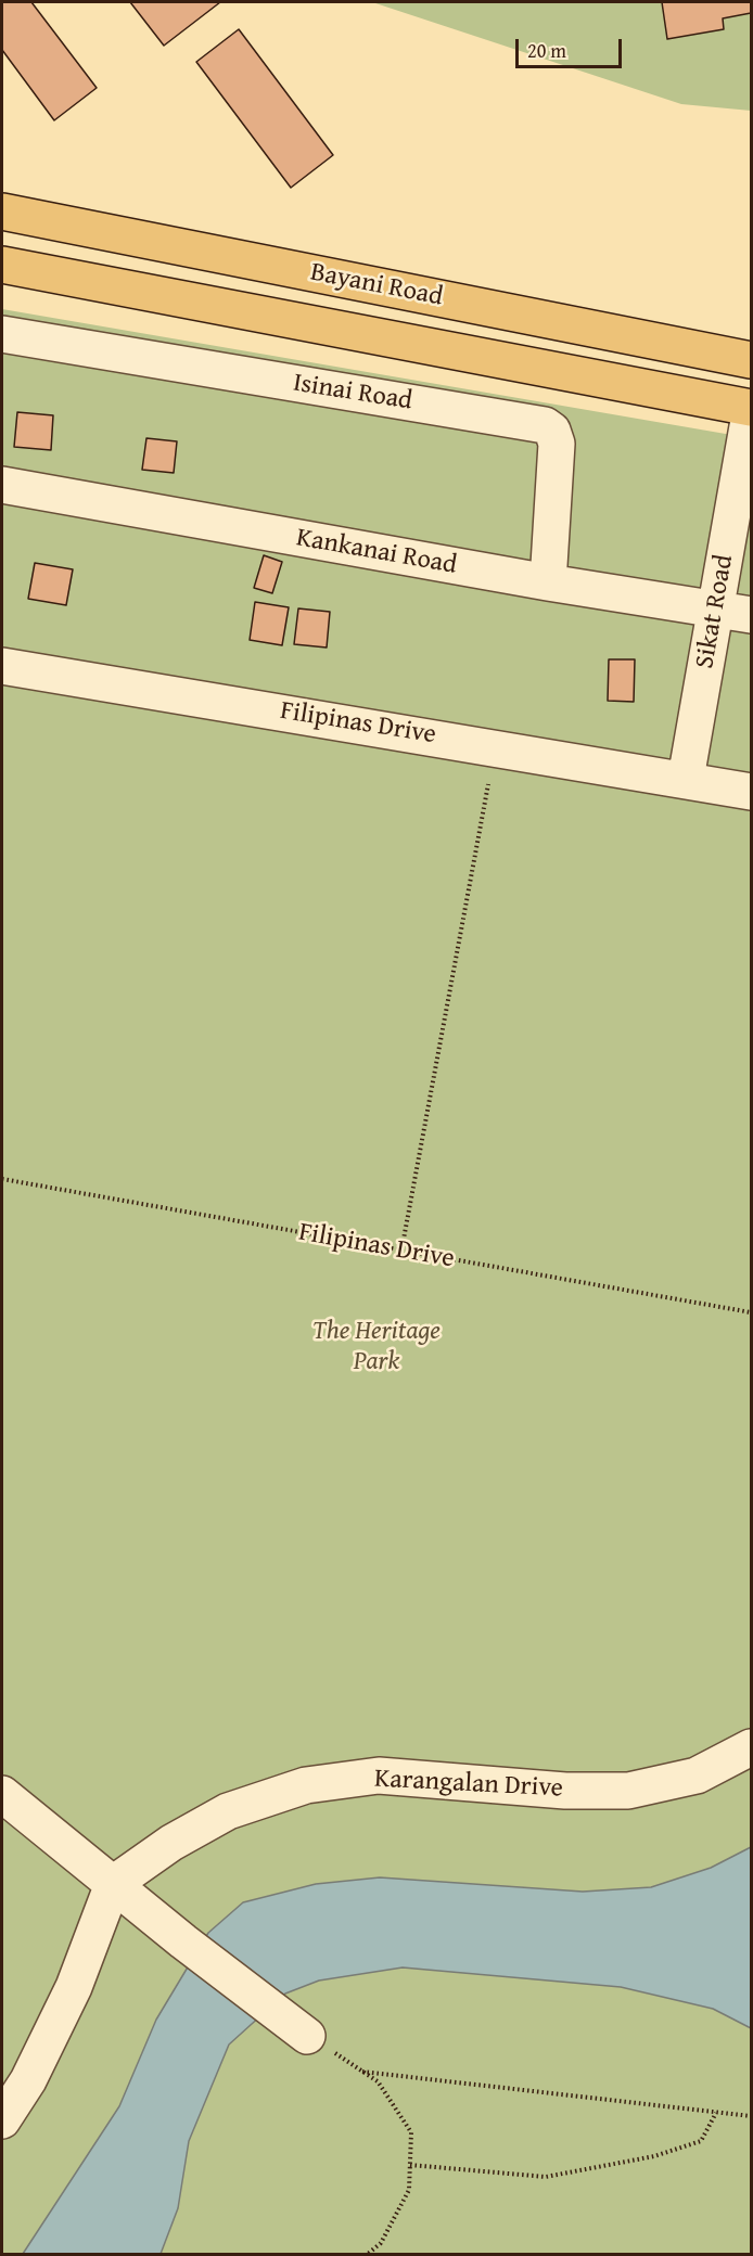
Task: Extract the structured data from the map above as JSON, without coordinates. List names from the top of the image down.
{
  "streets": {
    "main road": ["Bayani Road"],
    "street": [
      "Isinai Road",
      "Kankanai Road",
      "Sikat Road",
      "Filipinas Drive",
      "Karangalan Drive"
    ]
  },
  "crossings": [
    ["Bayani Road", "Sikat Road"],
    ["Isinai Road", "Kankanai Road"],
    ["Kankanai Road", "Sikat Road"],
    ["Sikat Road", "Filipinas Drive"]
  ],
  "parks": ["The Heritage Park"],
  "scale_bar": "20 m"
}
